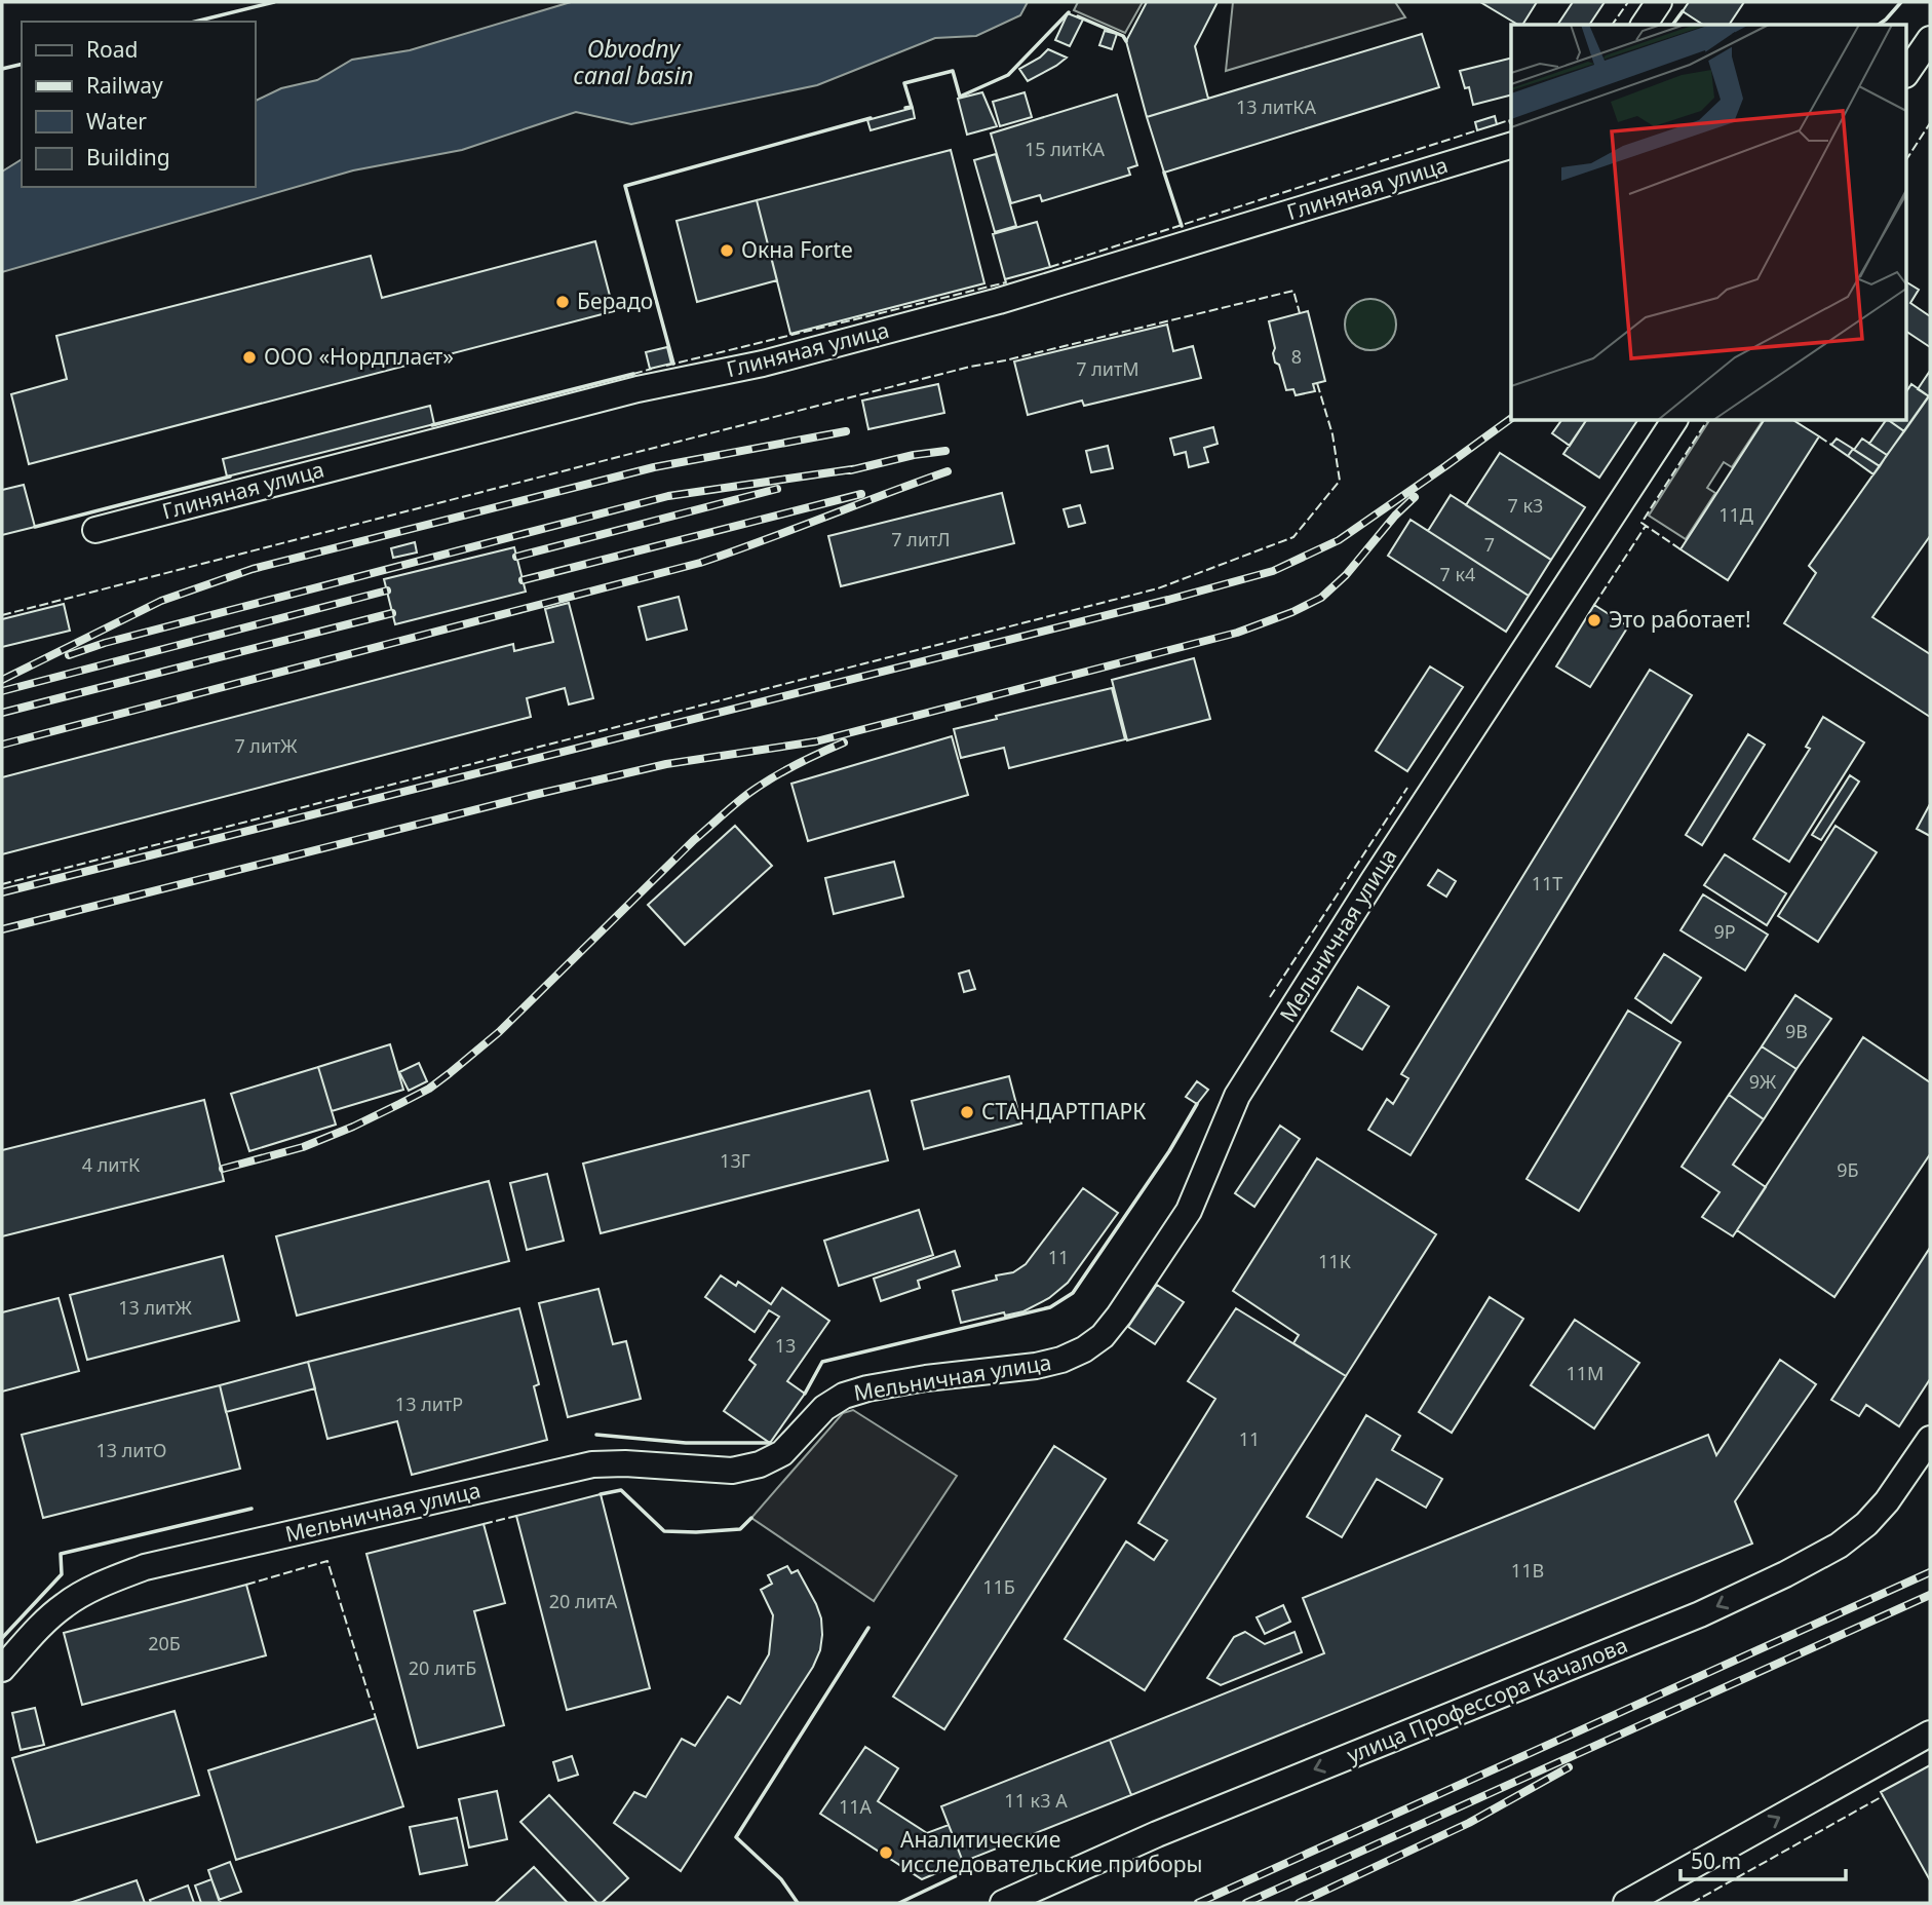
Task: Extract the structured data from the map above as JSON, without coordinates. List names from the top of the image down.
{
  "streets": {
    "street": ["Глиняная улица", "Мельничная улица", "улица Профессора Качалова"]
  },
  "one_way": ["улица Профессора Качалова"],
  "water": ["Obvodny canal basin"],
  "places": [
    "Окна Forte",
    "Берадо",
    "ООО «Нордпласт»",
    "Это работает!",
    "СТАНДАРТПАРК",
    "Аналитические исследовательские приборы"
  ],
  "house_numbers": [
    "13 литКА",
    "15 литКА",
    "8",
    "7 литМ",
    "7 к3",
    "11Д",
    "7 литЛ",
    "7",
    "7 к4",
    "7 литЖ",
    "11Т",
    "9Р",
    "9В",
    "9Ж",
    "13Г",
    "4 литК",
    "9Б",
    "11",
    "11К",
    "13 литЖ",
    "13",
    "11М",
    "13 литР",
    "11",
    "13 литО",
    "11В",
    "11Б",
    "20 литА",
    "20Б",
    "20 литБ",
    "11 к3 А",
    "11А"
  ],
  "legend": [
    "Road",
    "Railway",
    "Water",
    "Building"
  ],
  "scale_bar": "50 m"
}
